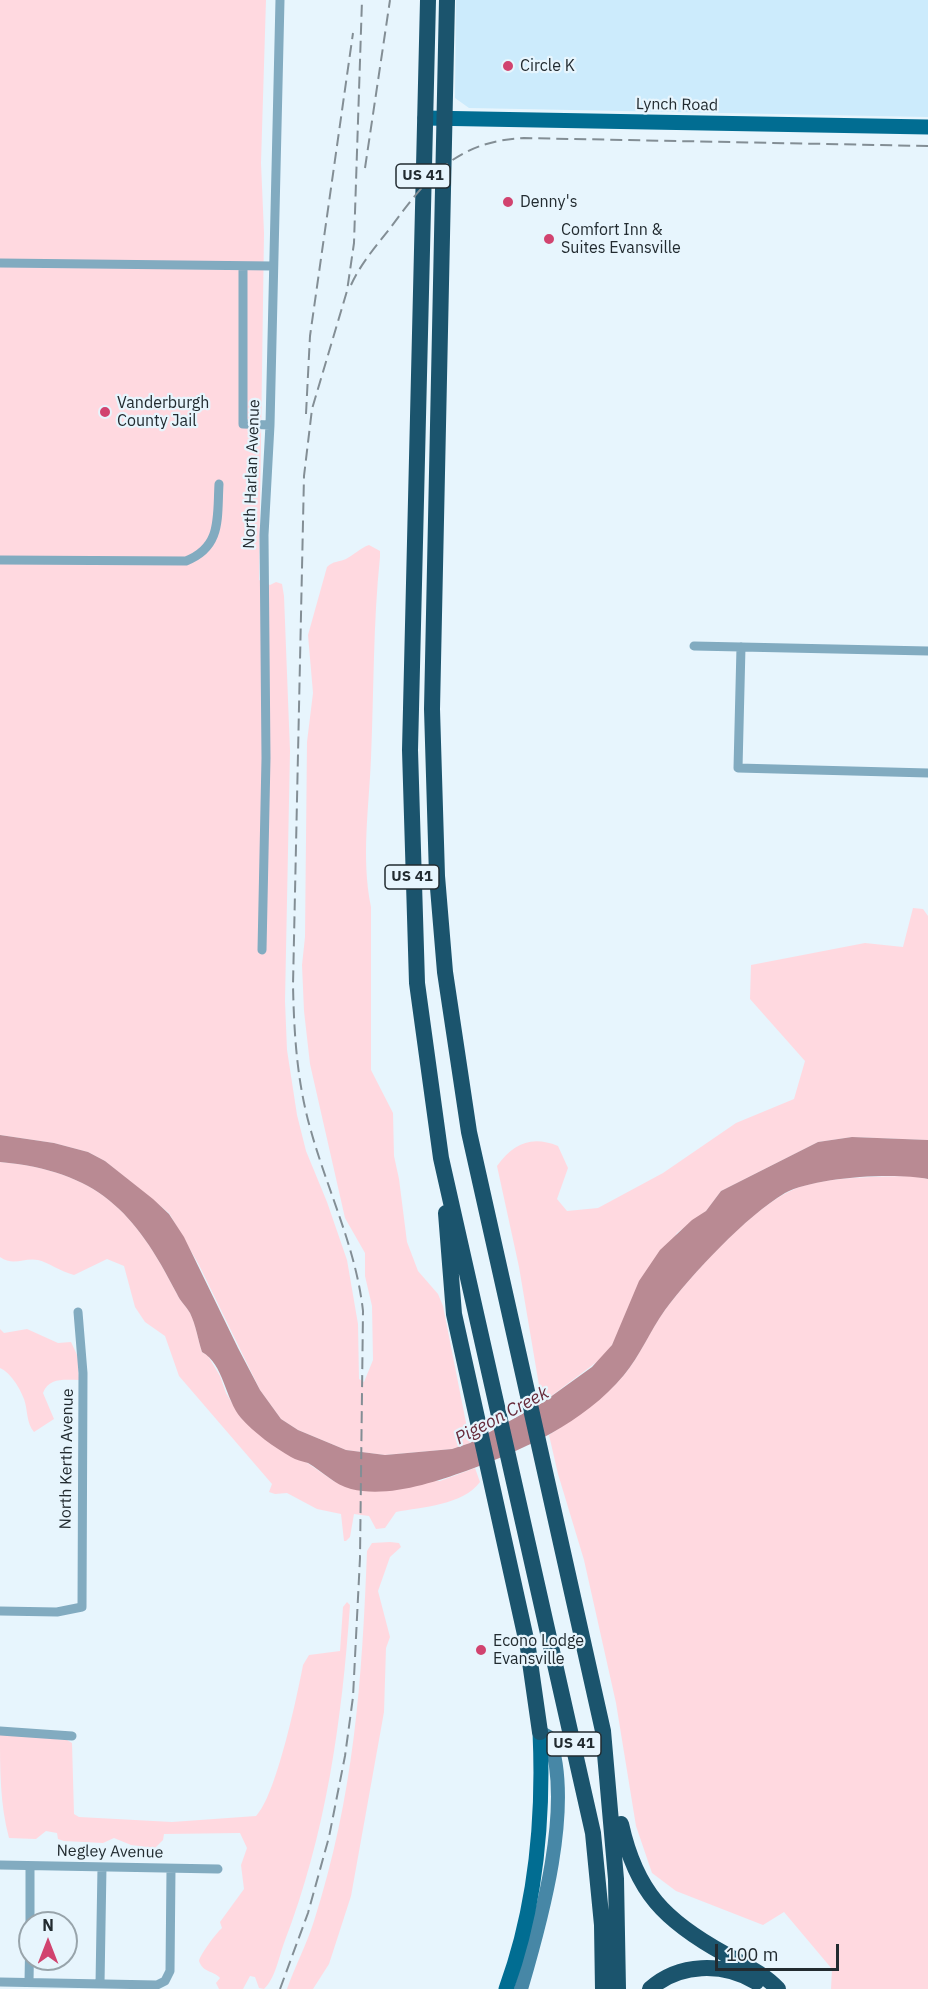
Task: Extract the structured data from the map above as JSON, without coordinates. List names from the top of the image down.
{
  "streets": {
    "highway": ["US 41"],
    "main road": ["Lynch Road"],
    "street": ["North Harlan Avenue", "North Kerth Avenue", "Negley Avenue"]
  },
  "crossings": [
    ["Lynch Road", "US 41"]
  ],
  "water": ["Pigeon Creek"],
  "places": [
    "Circle K",
    "Denny's",
    "Comfort Inn & Suites Evansville",
    "Vanderburgh County Jail",
    "Econo Lodge Evansville"
  ],
  "scale_bar": "100 m",
  "north": "top"
}
